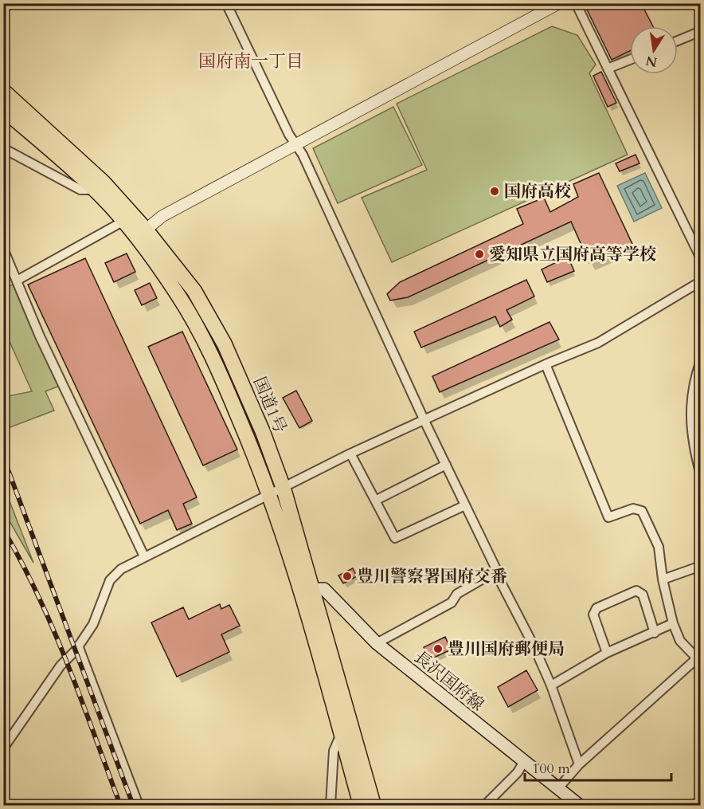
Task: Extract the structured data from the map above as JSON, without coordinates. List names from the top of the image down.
{
  "streets": {
    "highway": ["国道1号"],
    "main road": ["長沢国府線"]
  },
  "crossings": [
    ["国道1号", "長沢国府線"]
  ],
  "districts": ["国府南一丁目"],
  "places": [
    "国府高校",
    "愛知県立国府高等学校",
    "豊川警察署国府交番",
    "豊川国府郵便局"
  ],
  "scale_bar": "100 m",
  "north": "bottom"
}
